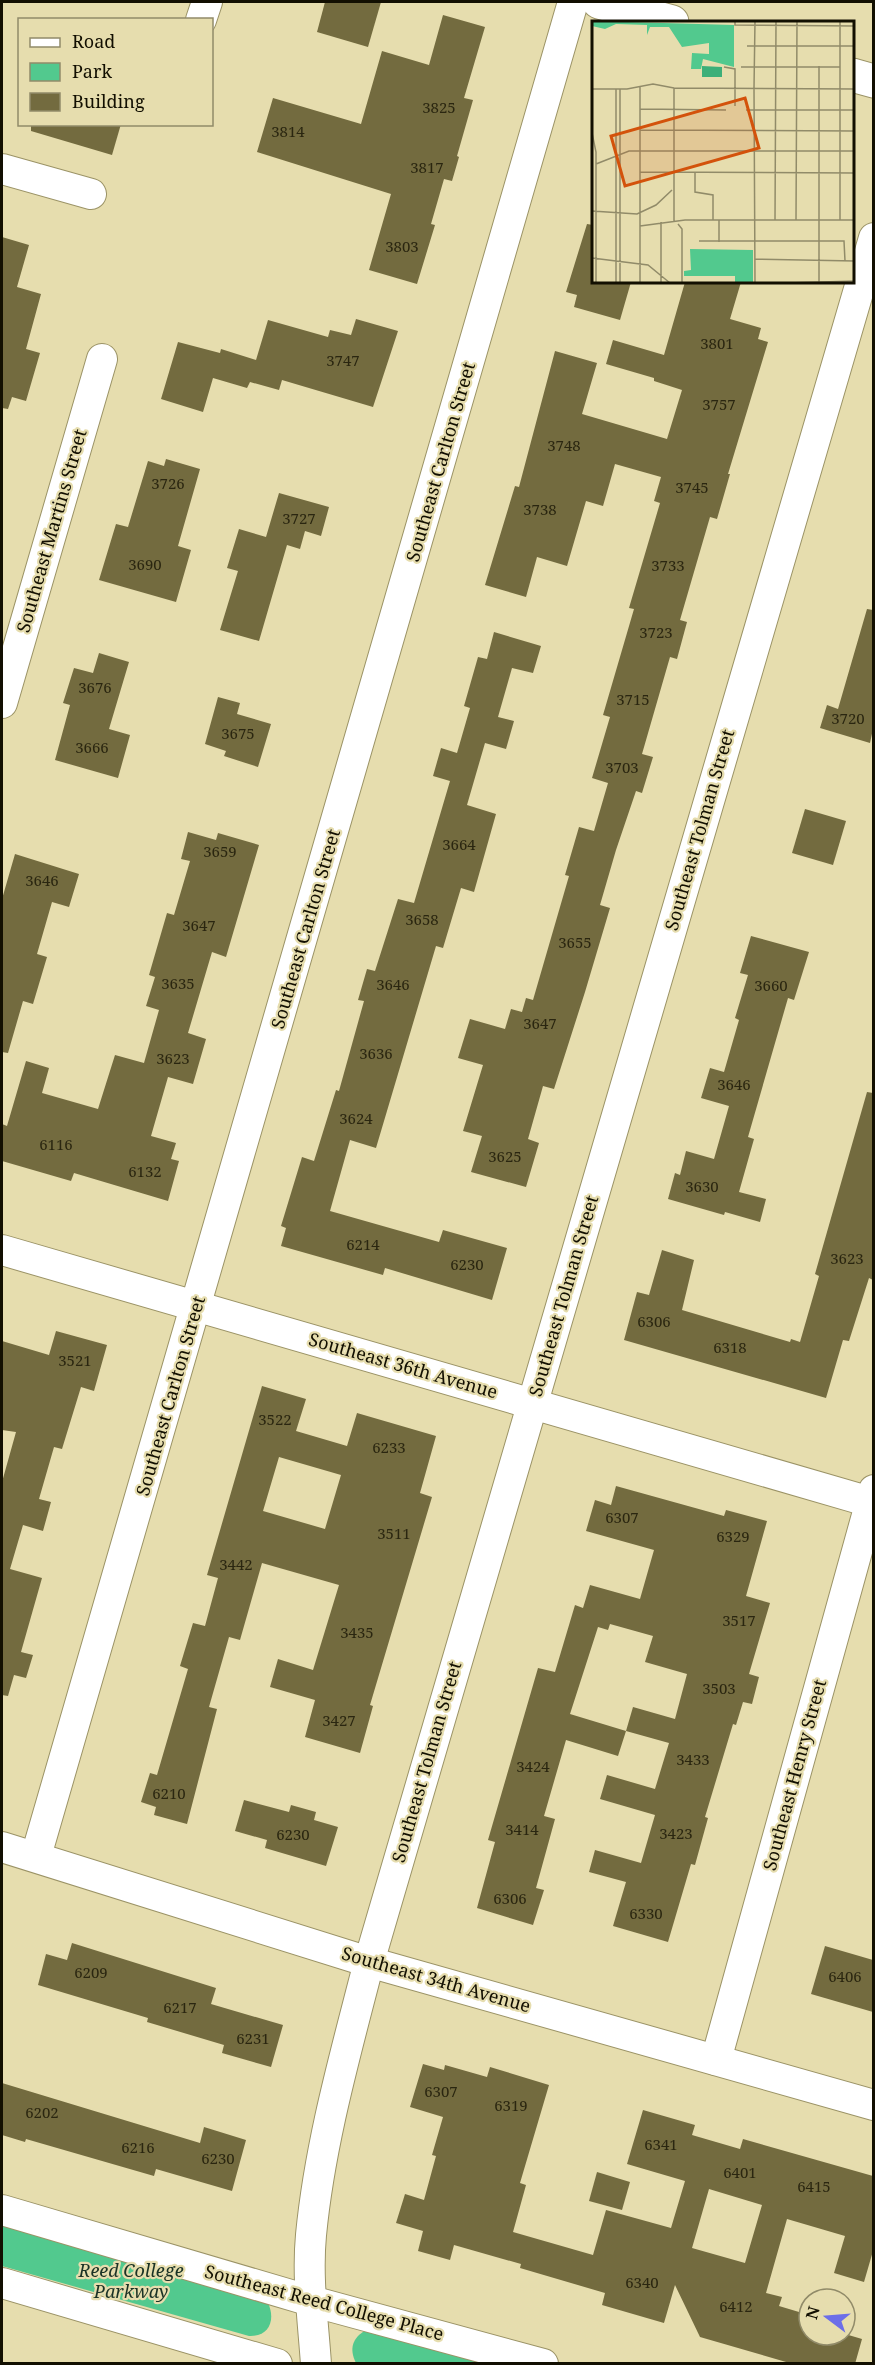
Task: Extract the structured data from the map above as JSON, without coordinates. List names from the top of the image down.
{
  "streets": {
    "street": [
      "Southeast Carlton Street",
      "Southeast Martins Street",
      "Southeast Tolman Street",
      "Southeast 36th Avenue",
      "Southeast Henry Street",
      "Southeast 34th Avenue",
      "Southeast Reed College Place"
    ]
  },
  "crossings": [
    ["Southeast Carlton Street", "Southeast 36th Avenue"],
    ["Southeast Carlton Street", "Southeast 34th Avenue"],
    ["Southeast Tolman Street", "Southeast 36th Avenue"],
    ["Southeast Tolman Street", "Southeast 34th Avenue"],
    ["Southeast Tolman Street", "Southeast Reed College Place"],
    ["Southeast 36th Avenue", "Southeast Henry Street"],
    ["Southeast Henry Street", "Southeast 34th Avenue"]
  ],
  "parks": ["Reed College Parkway"],
  "house_numbers": [
    "3825",
    "3814",
    "3817",
    "3803",
    "3801",
    "3747",
    "3757",
    "3748",
    "3726",
    "3745",
    "3738",
    "3727",
    "3690",
    "3733",
    "3723",
    "3676",
    "3715",
    "3720",
    "3675",
    "3666",
    "3703",
    "3664",
    "3659",
    "3646",
    "3658",
    "3647",
    "3655",
    "3635",
    "3646",
    "3660",
    "3647",
    "3636",
    "3623",
    "3646",
    "3624",
    "6116",
    "3625",
    "6132",
    "3630",
    "6214",
    "3623",
    "6230",
    "6306",
    "6318",
    "3521",
    "3522",
    "6233",
    "6307",
    "3511",
    "6329",
    "3442",
    "3517",
    "3435",
    "3503",
    "3427",
    "3433",
    "3424",
    "6210",
    "3414",
    "3423",
    "6230",
    "6306",
    "6330",
    "6209",
    "6406",
    "6217",
    "6231",
    "6307",
    "6319",
    "6202",
    "6341",
    "6216",
    "6230",
    "6401",
    "6415",
    "6340",
    "6412"
  ],
  "legend": ["Road", "Park", "Building"],
  "north": "left"
}
